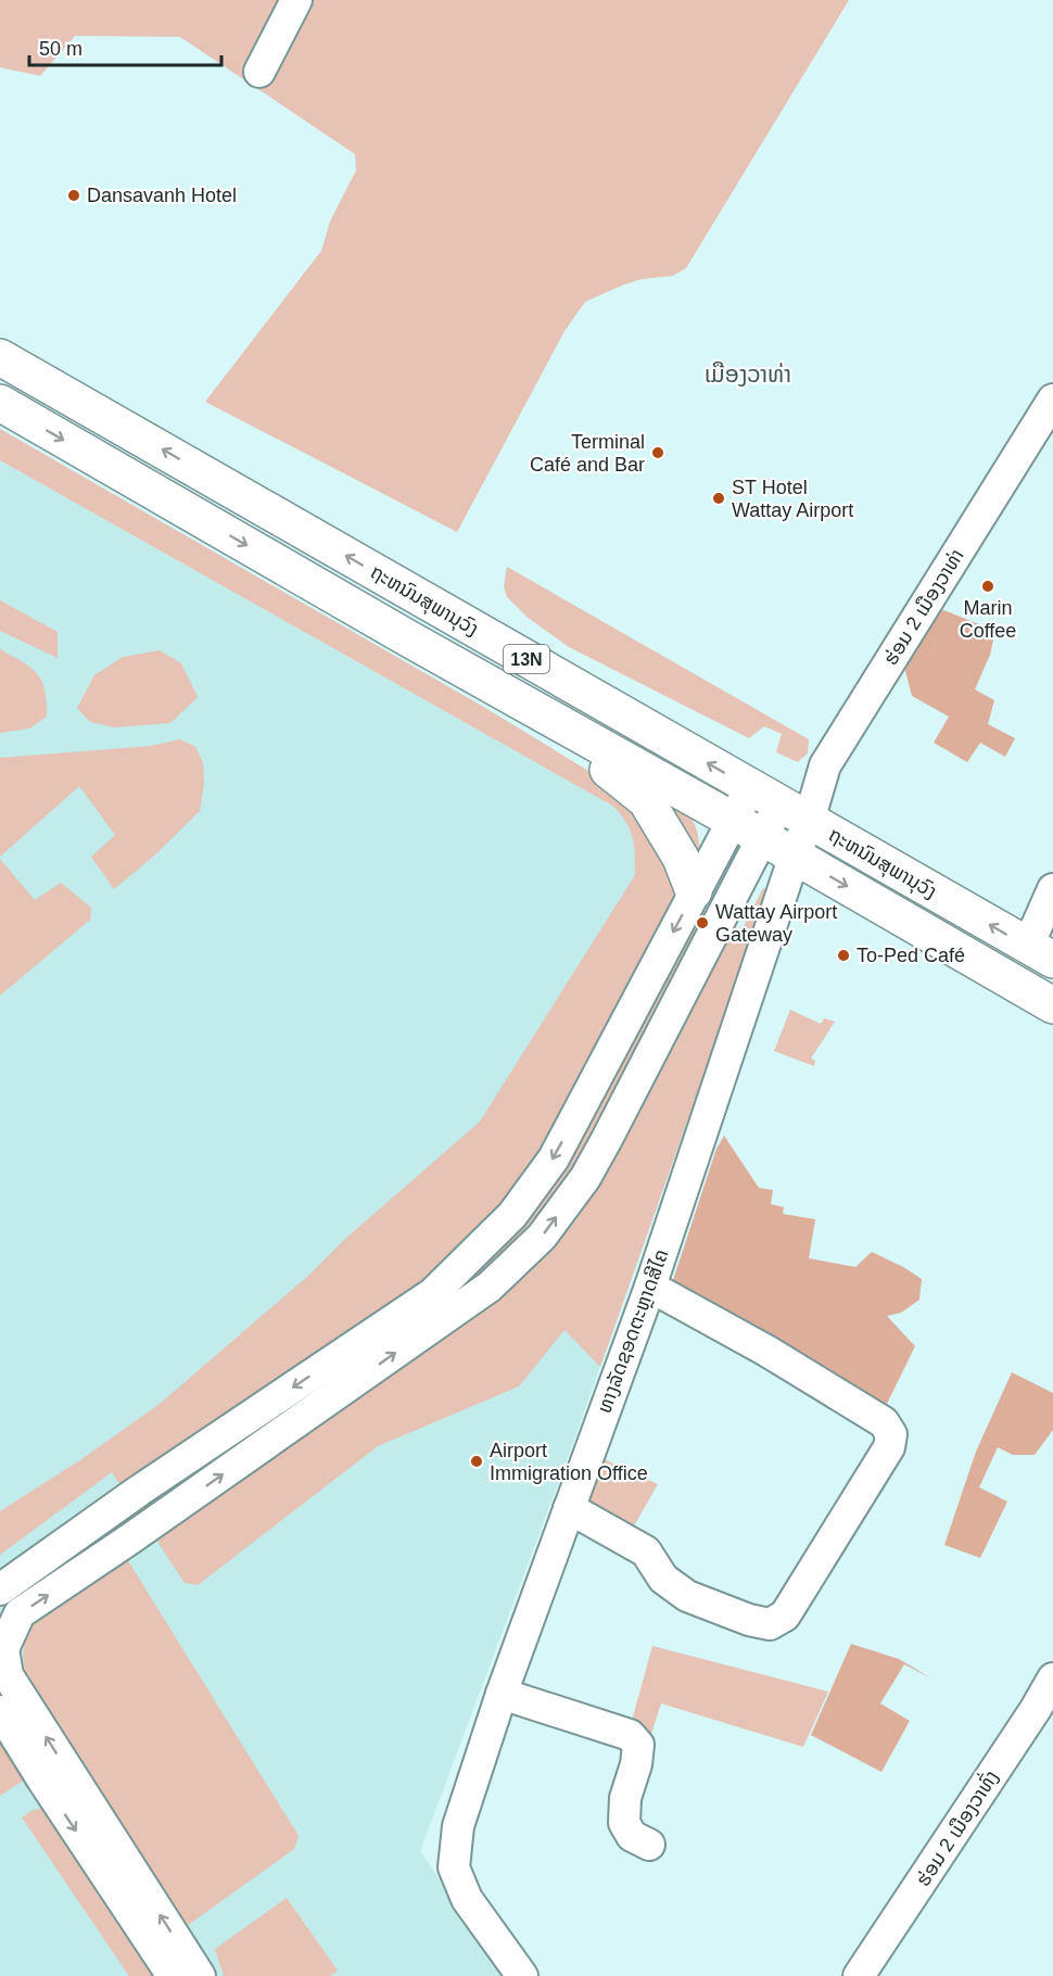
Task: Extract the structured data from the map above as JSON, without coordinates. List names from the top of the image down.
{
  "streets": {
    "highway": ["ຖະຫນົນສຸພານຸວົງ", "13N"],
    "street": ["ຮ່ອມ 2 ເມືອງວາທ່າ", "ທາງລັດຊອດຕະຫຼາດສີໄຄ", "ຮ່ອມ 2 ເມືອງວາທົ່ງ"]
  },
  "crossings": [
    ["ຖະຫນົນສຸພານຸວົງ", "ຮ່ອມ 2 ເມືອງວາທ່າ"],
    ["ຖະຫນົນສຸພານຸວົງ", "ທາງລັດຊອດຕະຫຼາດສີໄຄ"],
    ["ຮ່ອມ 2 ເມືອງວາທ່າ", "ທາງລັດຊອດຕະຫຼາດສີໄຄ"]
  ],
  "districts": ["ເມືອງວາທ່າ"],
  "places": [
    "Dansavanh Hotel",
    "Terminal Café and Bar",
    "ST Hotel Wattay Airport",
    "Marin Coffee",
    "Wattay Airport Gateway",
    "To-Ped Café",
    "Airport Immigration Office"
  ],
  "scale_bar": "50 m"
}
